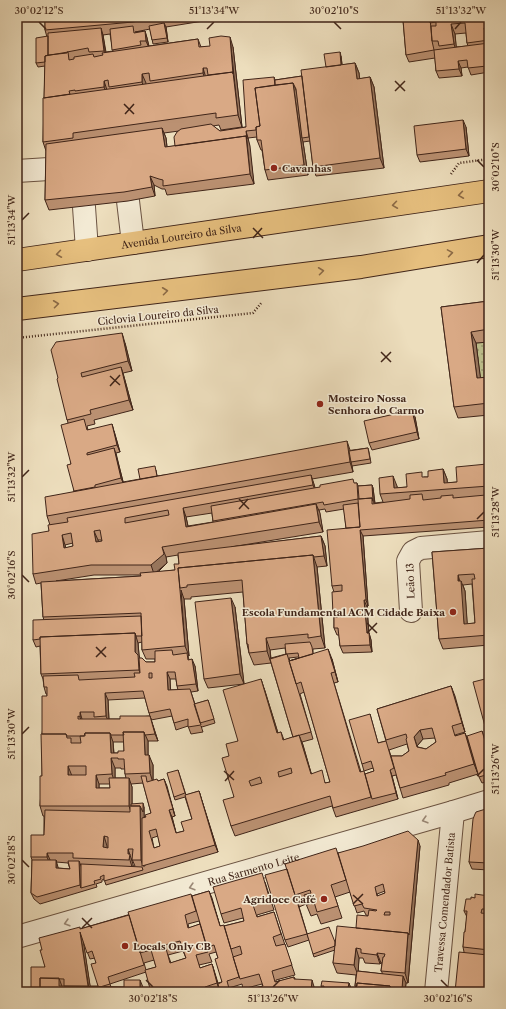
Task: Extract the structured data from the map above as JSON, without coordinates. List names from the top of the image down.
{
  "streets": {
    "main road": ["Avenida Loureiro da Silva"],
    "street": ["Leão 13", "Rua Sarmento Leite", "Travessa Comendador Batista"],
    "path": ["Ciclovia Loureiro da Silva"]
  },
  "crossings": [
    ["Rua Sarmento Leite", "Travessa Comendador Batista"]
  ],
  "one_way": ["Rua Sarmento Leite"],
  "places": [
    "Cavanhas",
    "Mosteiro Nossa Senhora do Carmo",
    "Escola Fundamental ACM Cidade Baixa",
    "Agridoce Café",
    "Locals Only CB"
  ],
  "coordinates": [
    "30°02'12\"S",
    "51°13'34\"W",
    "30°02'10\"S",
    "51°13'32\"W",
    "51°13'30\"W",
    "51°13'28\"W",
    "30°02'16\"S",
    "51°13'26\"W",
    "30°02'18\"S"
  ]
}
